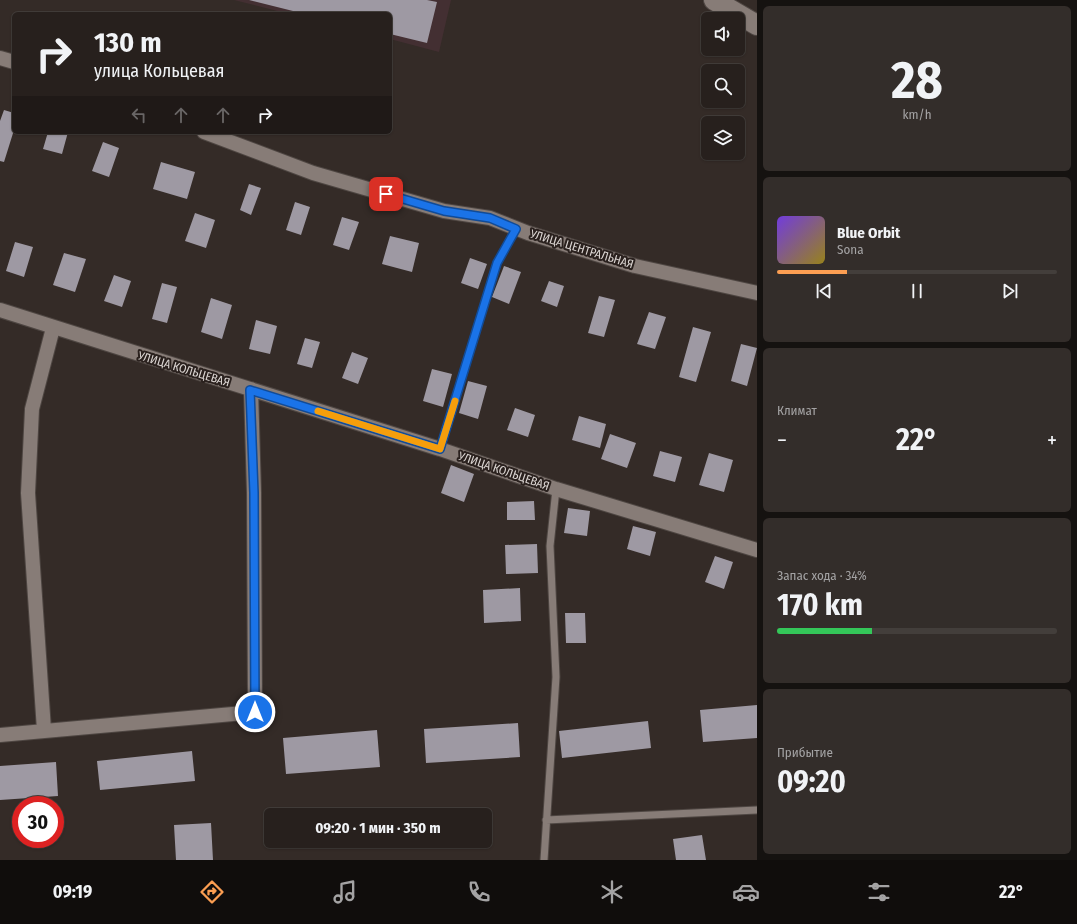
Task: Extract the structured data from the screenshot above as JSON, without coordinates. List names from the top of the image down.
{
  "streets": {
    "street": ["УЛИЦА ЦЕНТРАЛЬНАЯ", "УЛИЦА КОЛЬЦЕВАЯ"]
  },
  "page": {
    "tile": [
      ["28", "km/h"],
      "Климат",
      ["Запас хода · 34%", "170 km"],
      ["Прибытие", "09:20"]
    ],
    "turn": ["130 m", "улица Кольцевая"],
    "song": ["Blue Orbit", "Sona"],
    "heat": ["−", "22°", "+"],
    "limit": "30",
    "trip": "09:20 · 1 мин · 350 m",
    "tabs": ["09:19", "22°"]
  }
}
